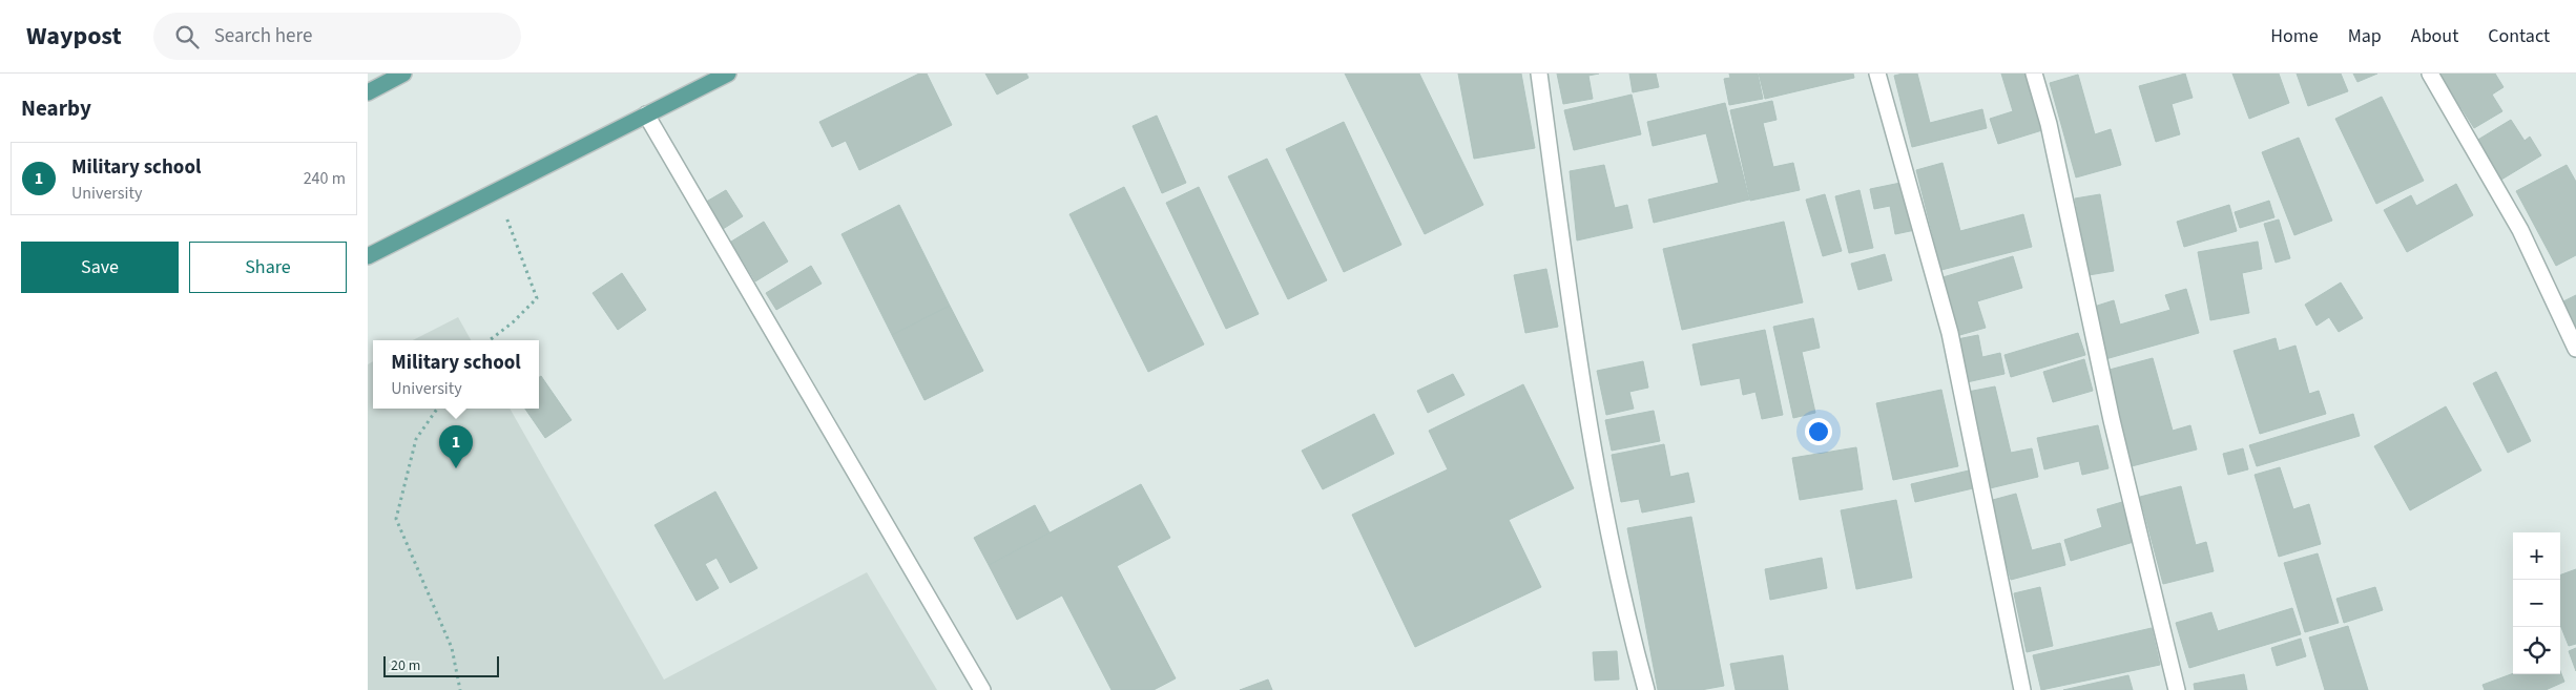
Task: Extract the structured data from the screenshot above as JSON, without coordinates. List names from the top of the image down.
{
  "scale_bar": "20 m",
  "page": {
    "header": "Waypost",
    "search": "Search here",
    "nav": [
      "Home",
      "Map",
      "About",
      "Contact"
    ],
    "heading": "Nearby",
    "list": [
      {
        "mark": "1",
        "name": "Military school",
        "note": "University",
        "value": "240 m"
      }
    ],
    "buttons": ["Save", "Share"],
    "popup": ["Military school", "University"],
    "pins": "1",
    "map_buttons": ["+", "−"],
    "scale": "20 m"
  }
}
